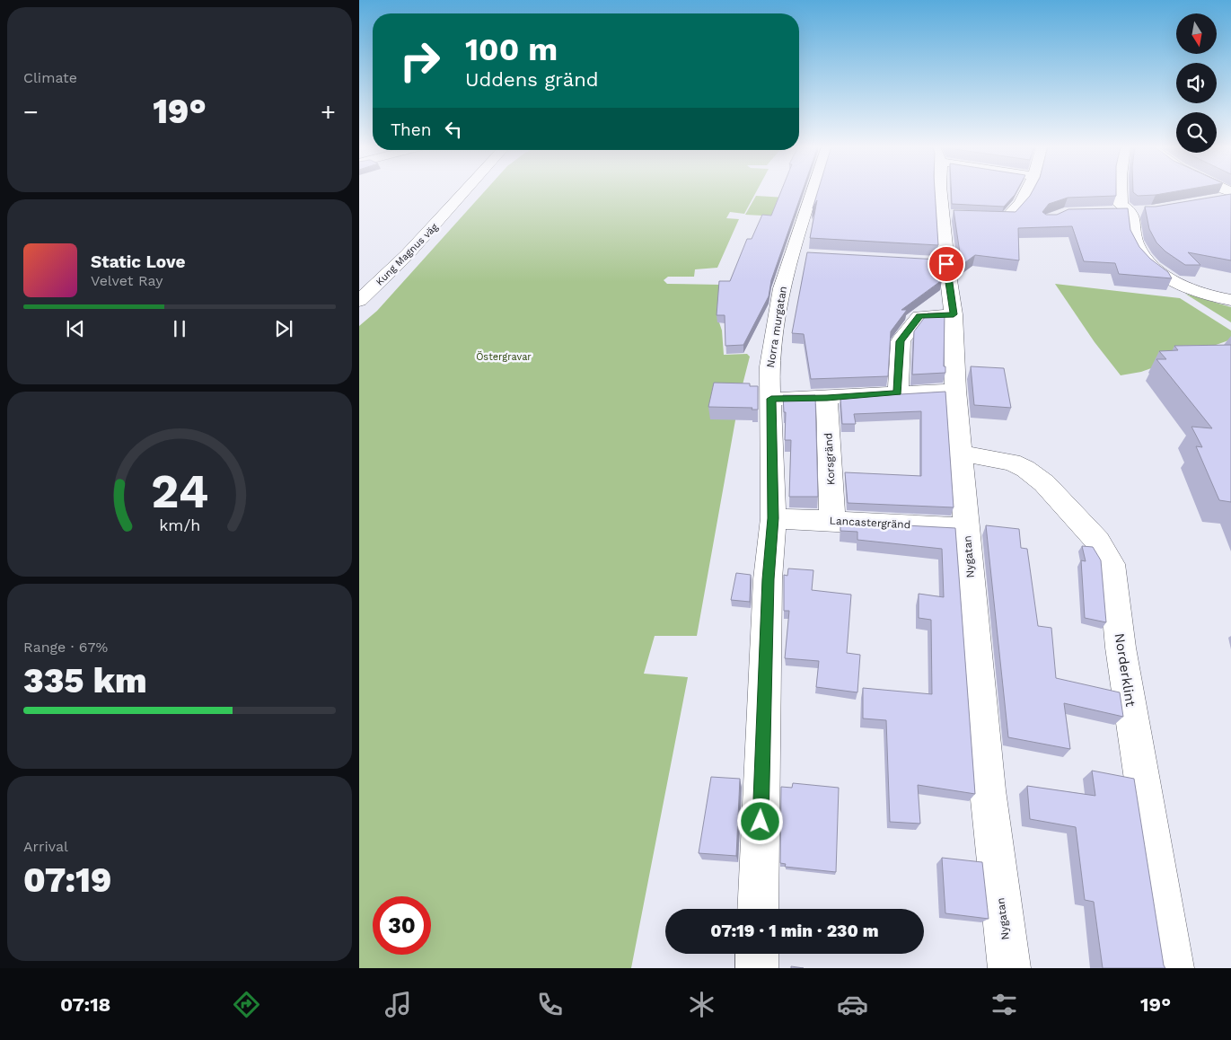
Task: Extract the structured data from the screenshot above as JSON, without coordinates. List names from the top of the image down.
{
  "streets": {
    "street": [
      "Kung Magnus väg",
      "Norra murgatan",
      "Korsgränd",
      "Lancastergränd",
      "Nygatan",
      "Norderklint"
    ]
  },
  "crossings": [
    ["Norra murgatan", "Lancastergränd"],
    ["Korsgränd", "Lancastergränd"],
    ["Lancastergränd", "Nygatan"],
    ["Nygatan", "Norderklint"]
  ],
  "parks": ["Östergravar"],
  "north": "bottom",
  "page": {
    "tile": [
      "Climate",
      ["Range · 67%", "335 km"],
      ["Arrival", "07:19"]
    ],
    "turn": ["100 m", "Uddens gränd"],
    "heat": ["−", "19°", "+"],
    "then": "Then",
    "song": ["Static Love", "Velvet Ray"],
    "limit": "30",
    "trip": "07:19 · 1 min · 230 m",
    "tabs": ["07:18", "19°"],
    "gauge": ["24", "km/h"]
  }
}
